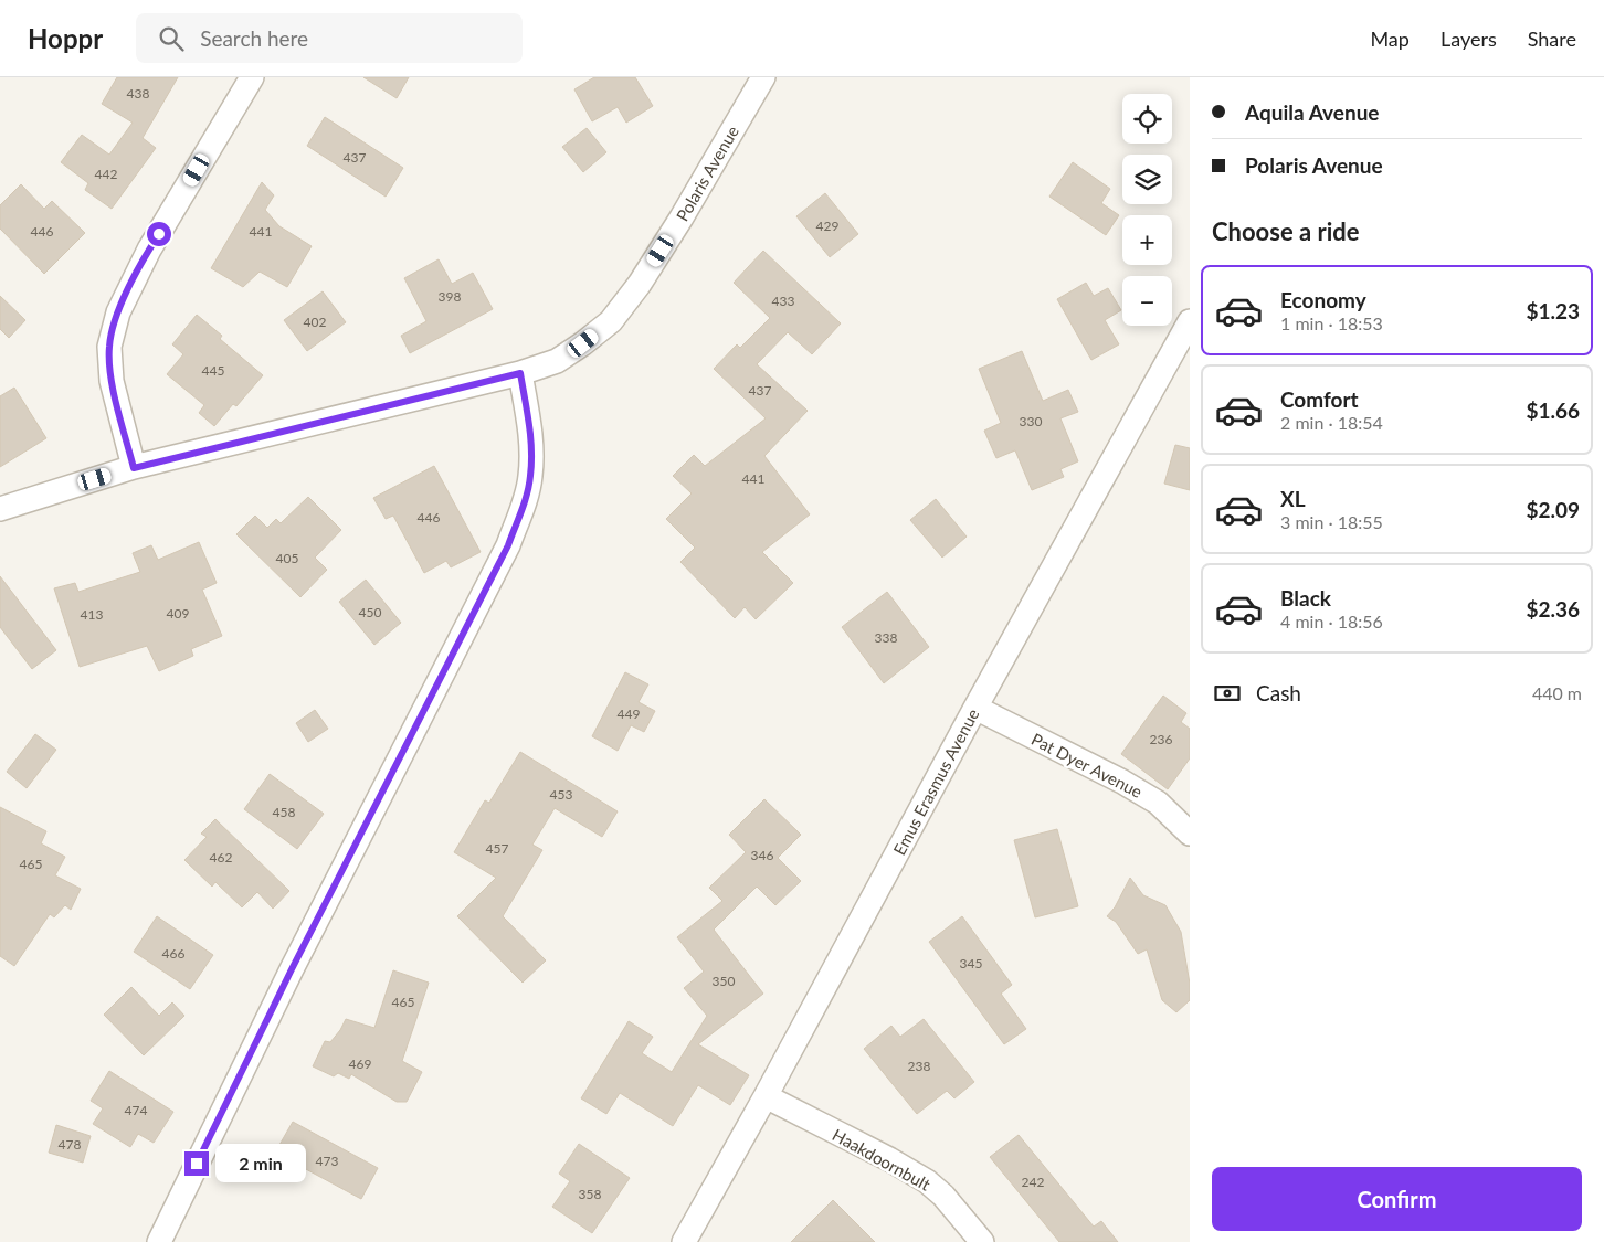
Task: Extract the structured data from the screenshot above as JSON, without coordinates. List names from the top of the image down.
{
  "streets": {
    "street": [
      "Polaris Avenue",
      "Pat Dyer Avenue",
      "Emus Erasmus Avenue",
      "Haakdoornbult"
    ]
  },
  "crossings": [
    ["Pat Dyer Avenue", "Emus Erasmus Avenue"],
    ["Emus Erasmus Avenue", "Haakdoornbult"]
  ],
  "house_numbers": [
    "438",
    "437",
    "442",
    "429",
    "446",
    "441",
    "398",
    "433",
    "402",
    "445",
    "437",
    "330",
    "441",
    "446",
    "405",
    "450",
    "409",
    "413",
    "338",
    "449",
    "236",
    "453",
    "458",
    "457",
    "346",
    "462",
    "465",
    "466",
    "345",
    "350",
    "465",
    "469",
    "238",
    "474",
    "478",
    "473",
    "242",
    "358"
  ],
  "page": {
    "header": "Hoppr",
    "search": "Search here",
    "nav": ["Map", "Layers", "Share"],
    "banner": ["Aquila Avenue", "Polaris Avenue"],
    "map_buttons": ["+", "−"],
    "heading": "Choose a ride",
    "list": [
      {
        "name": "Economy",
        "note": "1 min · 18:53",
        "value": "$1.23"
      },
      {
        "name": "Comfort",
        "note": "2 min · 18:54",
        "value": "$1.66"
      },
      {
        "name": "XL",
        "note": "3 min · 18:55",
        "value": "$2.09"
      },
      {
        "name": "Black",
        "note": "4 min · 18:56",
        "value": "$2.36"
      }
    ],
    "pay": ["Cash", "440 m"],
    "bubble": "2 min",
    "buttons": "Confirm"
  }
}
